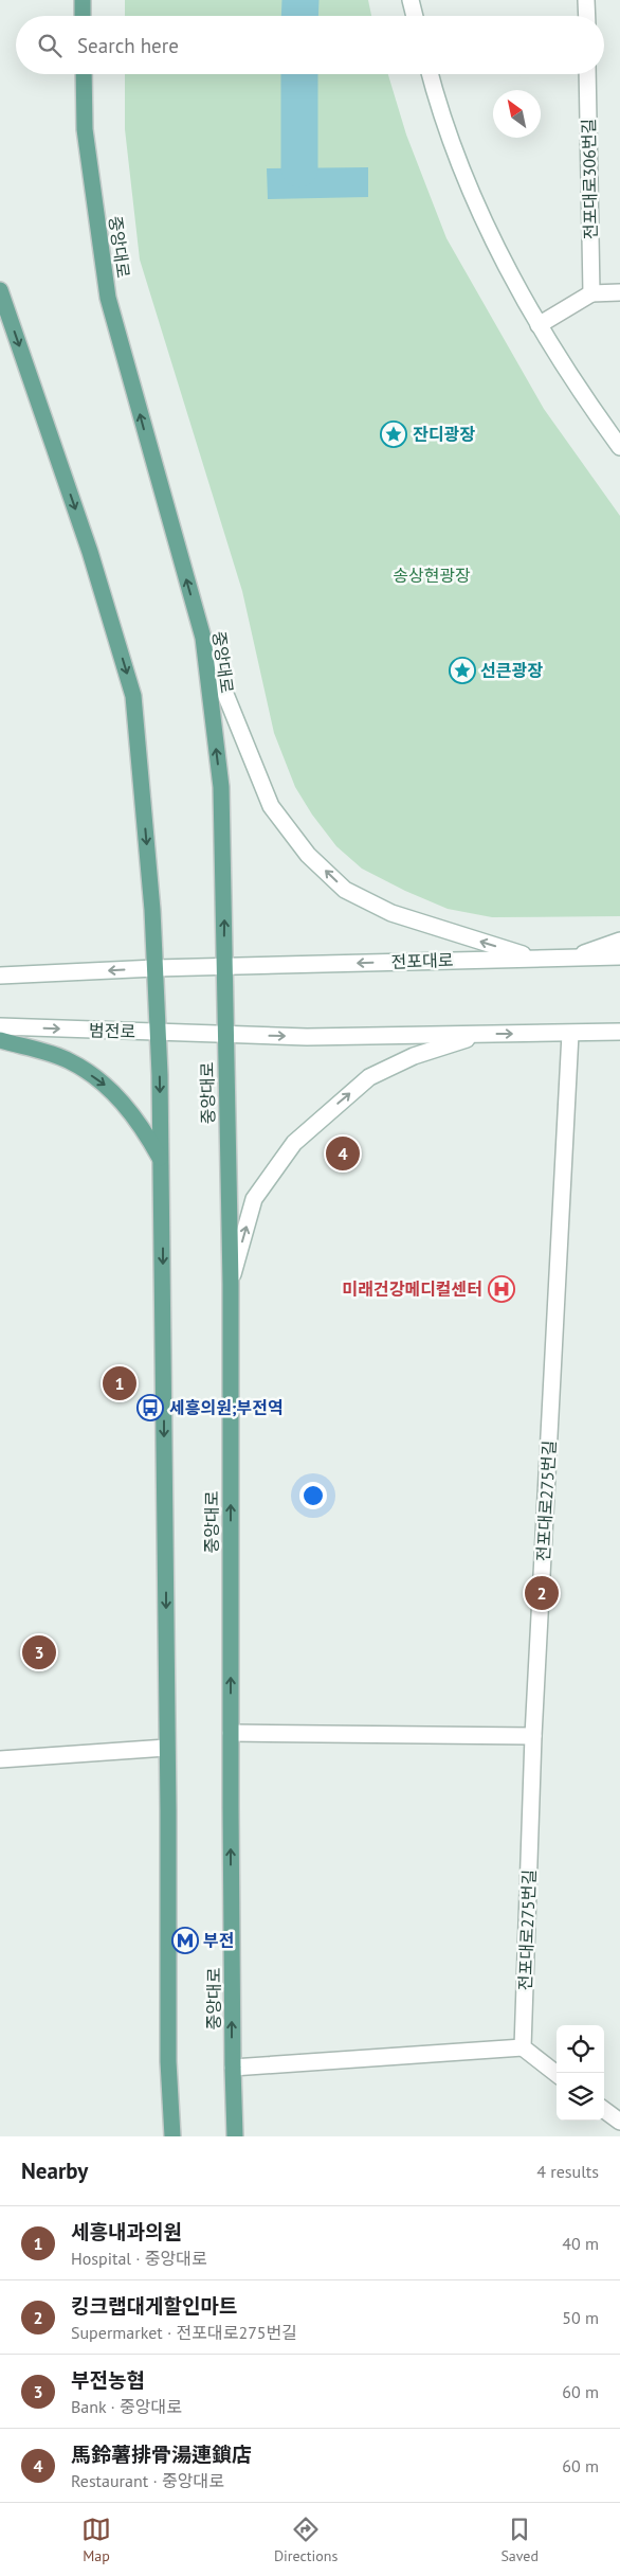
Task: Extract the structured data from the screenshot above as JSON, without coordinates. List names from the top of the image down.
{
  "streets": {
    "main road": [
      "전포대로306번길",
      "중앙대로",
      "전포대로",
      "범전로",
      "전포대로275번길"
    ]
  },
  "crossings": [
    ["중앙대로", "전포대로"],
    ["중앙대로", "범전로"]
  ],
  "parks": ["송상현광장"],
  "places": {
    "place": ["잔디광장", "선큰광장"],
    "hospital": ["미래건강메디컬센터"],
    "bus stop": ["세흥의원;부전역"],
    "metro station": ["부전"]
  },
  "north": "top left",
  "page": {
    "search": "Search here",
    "pins": [
      "4",
      "1",
      "2",
      "3"
    ],
    "heading": ["Nearby", "4 results"],
    "list": [
      {
        "mark": "1",
        "name": "세흥내과의원",
        "note": "Hospital · 중앙대로",
        "value": "40 m"
      },
      {
        "mark": "2",
        "name": "킹크랩대게할인마트",
        "note": "Supermarket · 전포대로275번길",
        "value": "50 m"
      },
      {
        "mark": "3",
        "name": "부전농협",
        "note": "Bank · 중앙대로",
        "value": "60 m"
      },
      {
        "mark": "4",
        "name": "馬鈴薯排骨湯連鎖店",
        "note": "Restaurant · 중앙대로",
        "value": "60 m"
      }
    ],
    "nav": ["Map", "Directions", "Saved"]
  }
}
